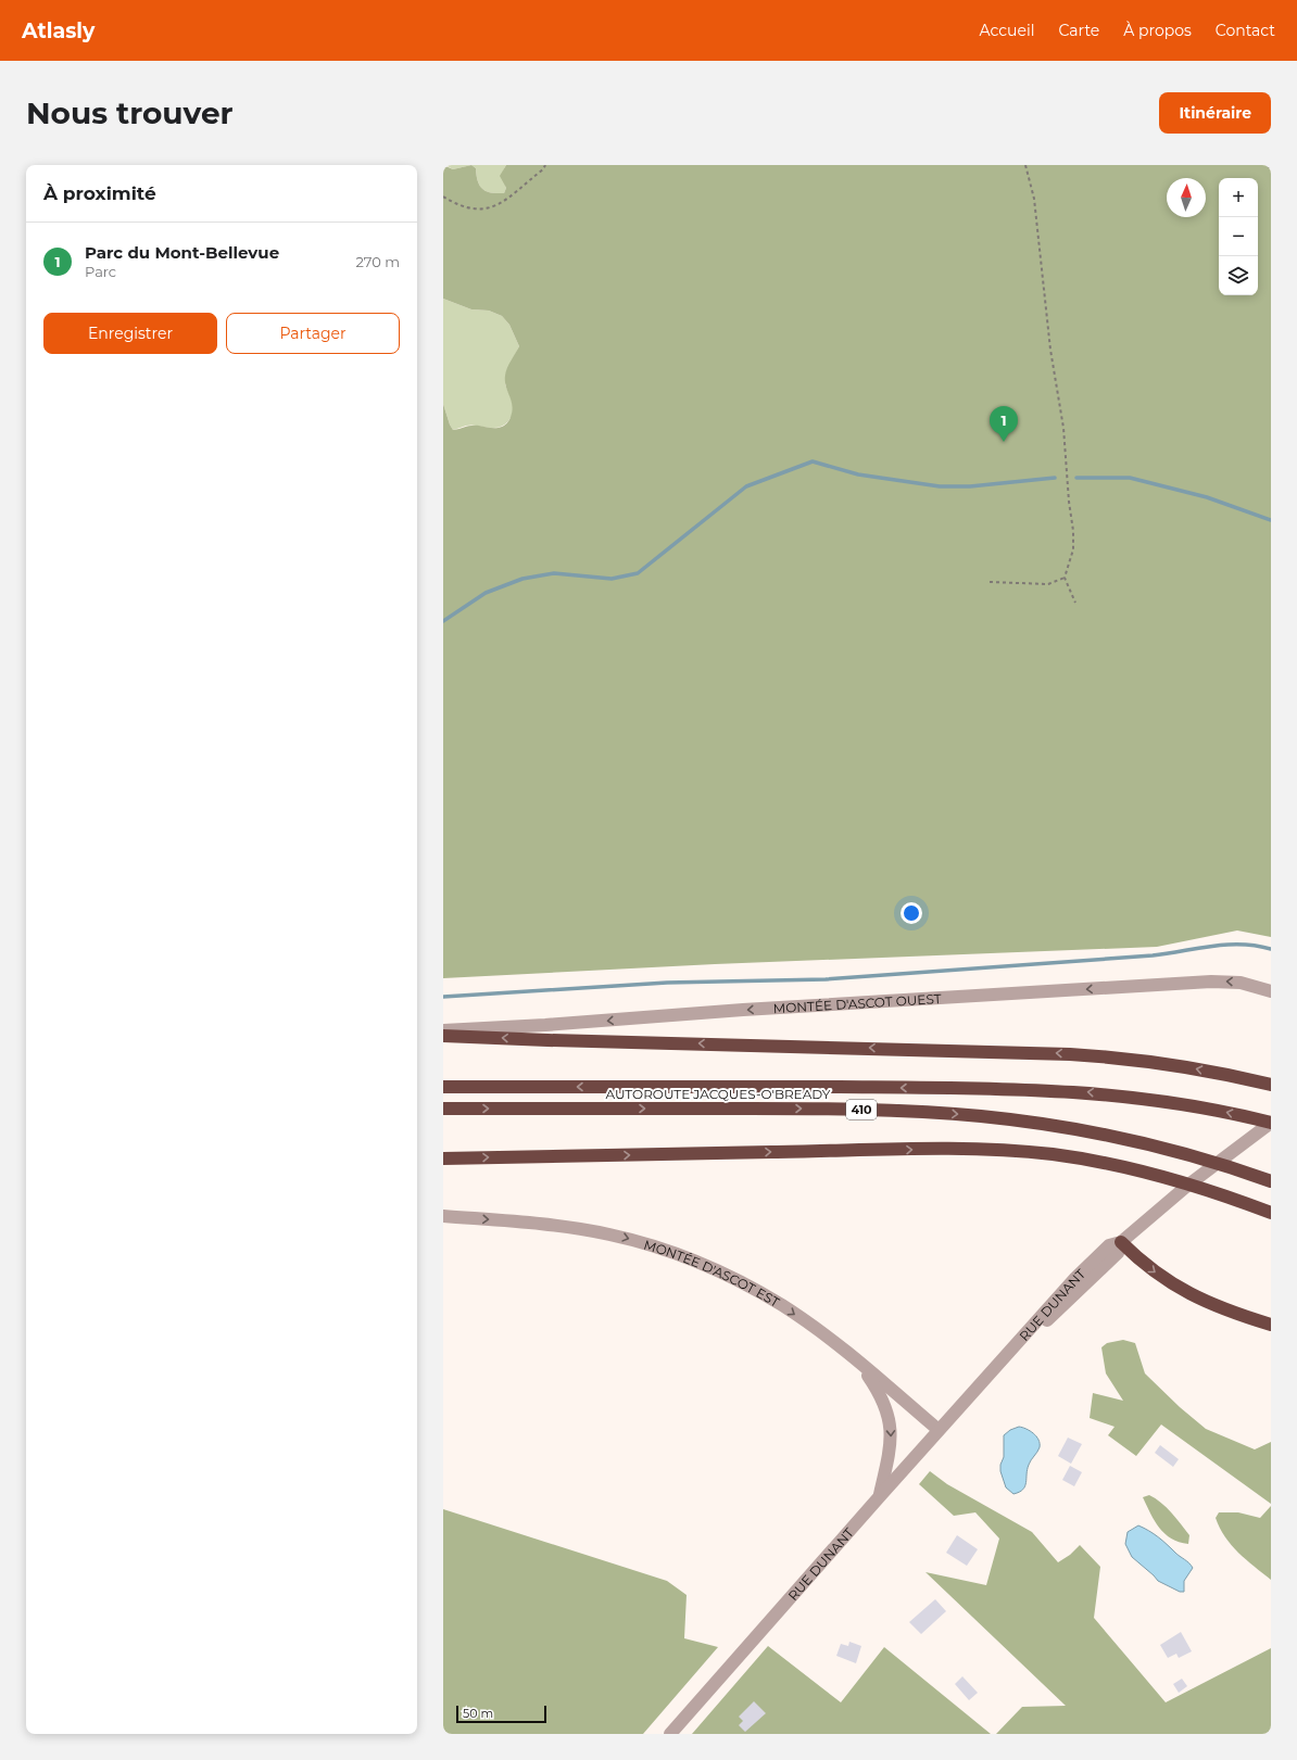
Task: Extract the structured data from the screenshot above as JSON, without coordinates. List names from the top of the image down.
{
  "streets": {
    "highway": ["AUTOROUTE JACQUES-O'BREADY", "410"],
    "street": ["MONTÉE D'ASCOT OUEST", "MONTÉE D'ASCOT EST", "RUE DUNANT"]
  },
  "crossings": [
    ["AUTOROUTE JACQUES-O'BREADY", "RUE DUNANT"],
    ["MONTÉE D'ASCOT EST", "RUE DUNANT"]
  ],
  "one_way": ["MONTÉE D'ASCOT OUEST", "MONTÉE D'ASCOT EST"],
  "scale_bar": "50 m",
  "north": "top",
  "page": {
    "header": "Atlasly",
    "nav": [
      "Accueil",
      "Carte",
      "À propos",
      "Contact"
    ],
    "buttons": [
      "Itinéraire",
      ["Enregistrer", "Partager"]
    ],
    "title": "Nous trouver",
    "heading": "À proximité",
    "map_buttons": ["+", "−"],
    "list": [
      {
        "mark": "1",
        "name": "Parc du Mont-Bellevue",
        "note": "Parc",
        "value": "270 m"
      }
    ],
    "pins": "1",
    "scale": "50 m"
  }
}
